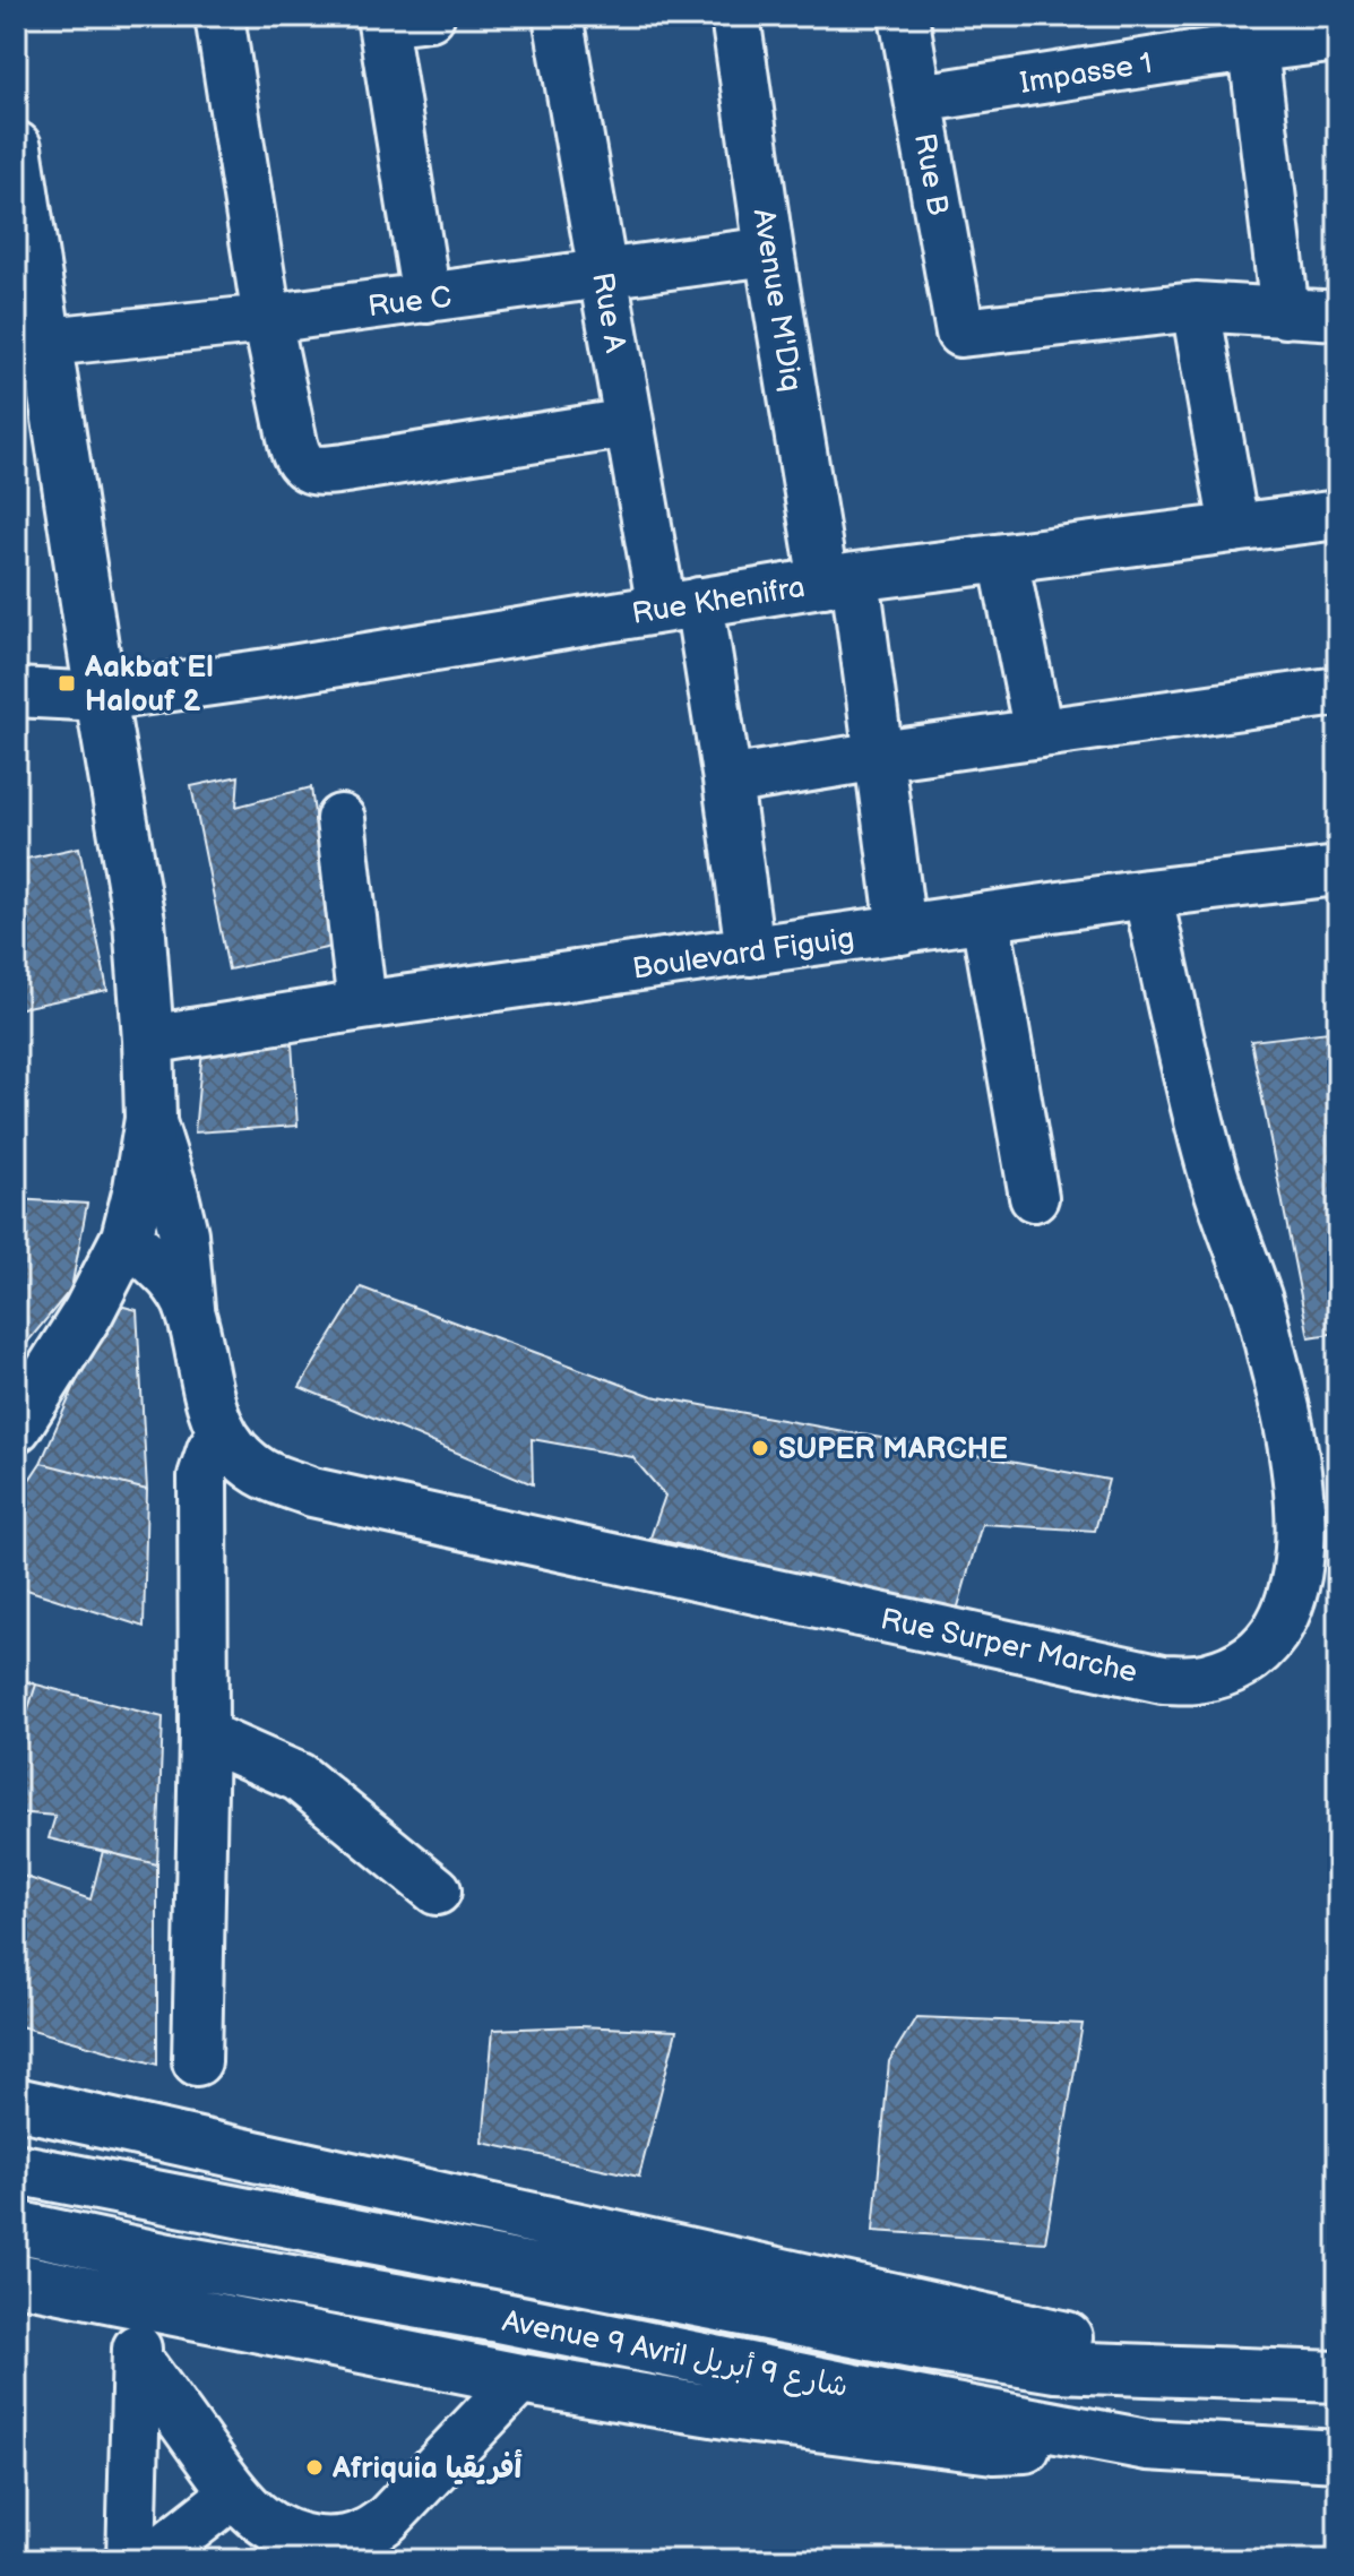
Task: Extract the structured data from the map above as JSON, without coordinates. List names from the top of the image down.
{
  "streets": {
    "main road": ["Avenue 9 Avril شارع 9 أبريل"],
    "street": [
      "Impasse 1",
      "Rue B",
      "Avenue M'Diq",
      "Rue C",
      "Rue A",
      "Rue Khenifra",
      "Boulevard Figuig",
      "Rue Surper Marche"
    ]
  },
  "crossings": [
    ["Impasse 1", "Rue B"],
    ["Avenue M'Diq", "Rue C"],
    ["Avenue M'Diq", "Rue Khenifra"],
    ["Avenue M'Diq", "Boulevard Figuig"],
    ["Rue C", "Rue A"],
    ["Rue A", "Rue Khenifra"],
    ["Rue A", "Boulevard Figuig"],
    ["Boulevard Figuig", "Rue Surper Marche"]
  ],
  "places": {
    "transit": ["Aakbat El Halouf 2"],
    "other": ["SUPER MARCHE", "Afriquia أفريقيا"]
  }
}
